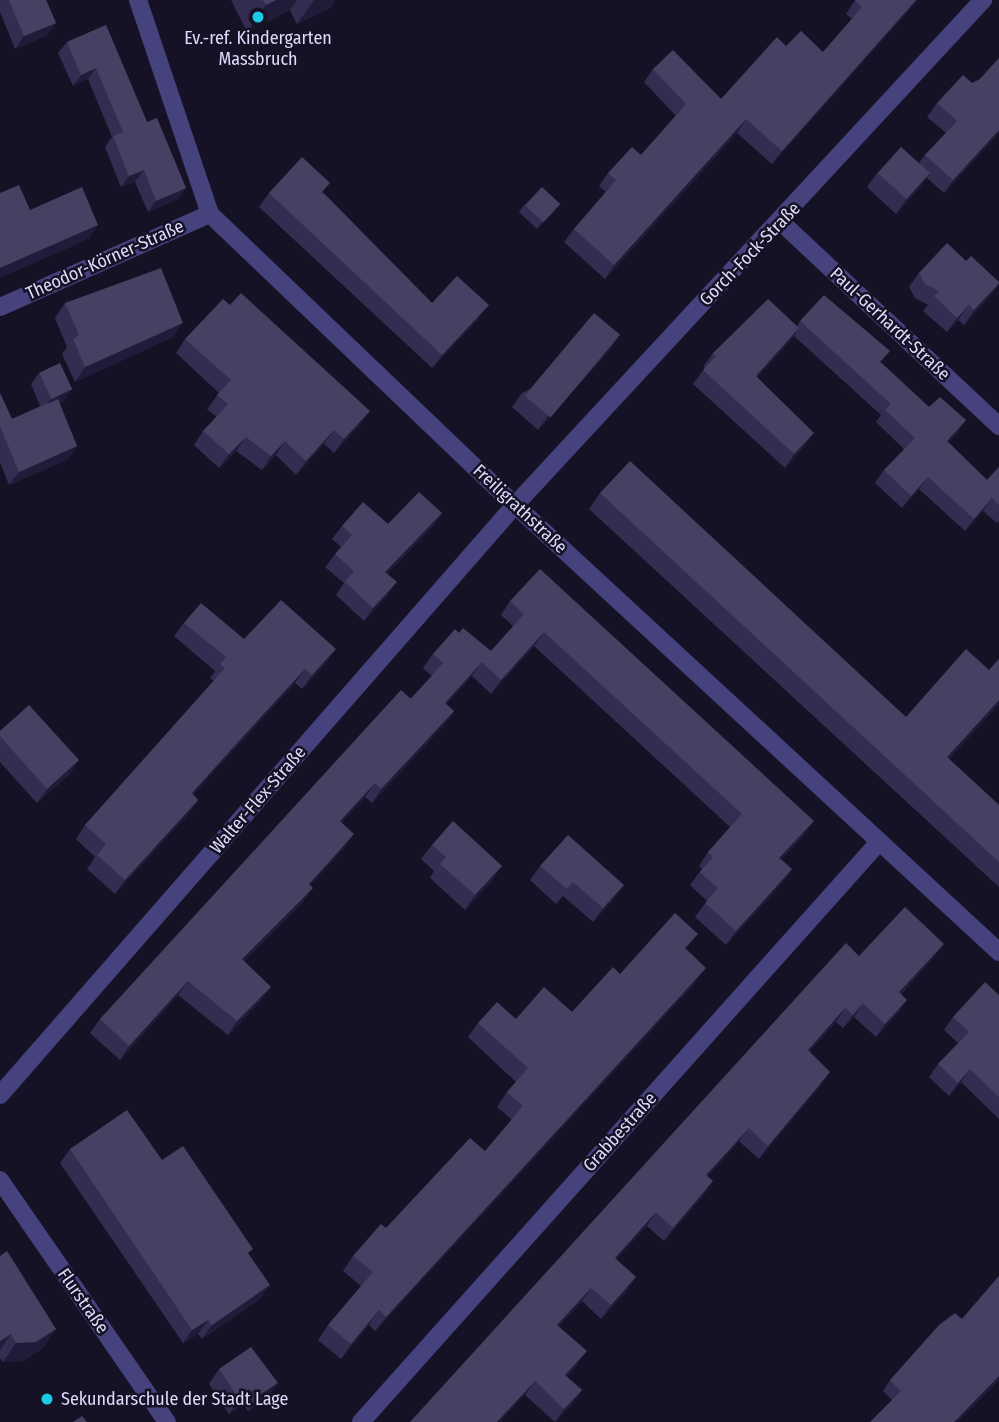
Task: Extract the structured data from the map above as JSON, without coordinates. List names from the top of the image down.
{
  "streets": {
    "street": [
      "Gorch-Fock-Straße",
      "Theodor-Körner-Straße",
      "Paul-Gerhardt-Straße",
      "Freiligrathstraße",
      "Walter-Flex-Straße",
      "Grabbestraße",
      "Flurstraße"
    ]
  },
  "crossings": [
    ["Gorch-Fock-Straße", "Paul-Gerhardt-Straße"],
    ["Gorch-Fock-Straße", "Freiligrathstraße"],
    ["Gorch-Fock-Straße", "Walter-Flex-Straße"],
    ["Theodor-Körner-Straße", "Freiligrathstraße"],
    ["Freiligrathstraße", "Walter-Flex-Straße"],
    ["Freiligrathstraße", "Grabbestraße"]
  ],
  "places": ["Ev.-ref. Kindergarten Massbruch", "Sekundarschule der Stadt Lage"]
}
